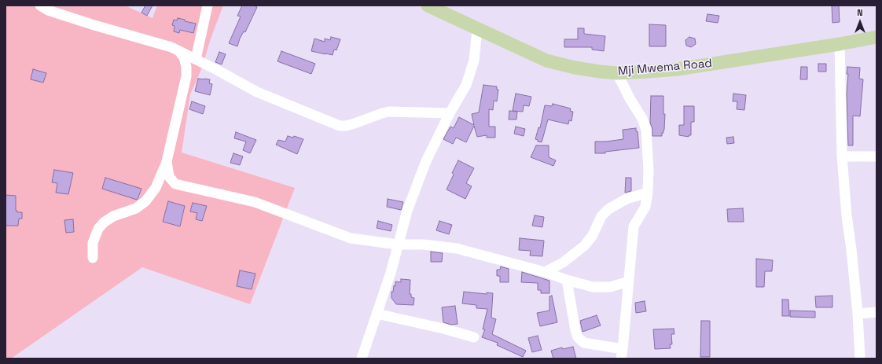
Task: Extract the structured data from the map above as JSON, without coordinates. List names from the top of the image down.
{
  "streets": {
    "main road": ["Mji Mwema Road"]
  },
  "north": "top"
}
